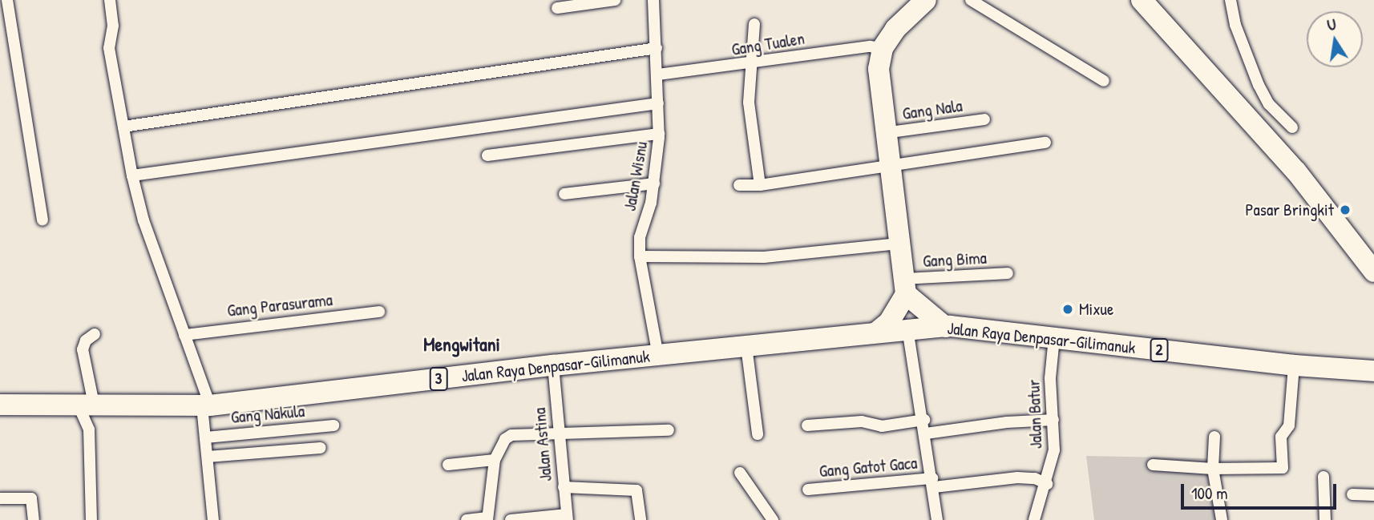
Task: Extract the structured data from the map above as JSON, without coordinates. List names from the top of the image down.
{
  "streets": {
    "highway": ["Jalan Raya Denpasar-Gilimanuk", "2", "3"],
    "street": [
      "Gang Tualen",
      "Gang Nala",
      "Jalan Wisnu",
      "Gang Bima",
      "Gang Parasurama",
      "Gang Nakula",
      "Jalan Batur",
      "Jalan Astina",
      "Gang Gatot Gaca"
    ]
  },
  "crossings": [
    ["Gang Tualen", "Jalan Wisnu"],
    ["Jalan Wisnu", "Jalan Raya Denpasar-Gilimanuk"],
    ["Jalan Raya Denpasar-Gilimanuk", "Jalan Batur"],
    ["Jalan Raya Denpasar-Gilimanuk", "Jalan Astina"],
    ["Jalan Batur", "Gang Gatot Gaca"]
  ],
  "districts": ["Mengwitani"],
  "places": ["Pasar Bringkit", "Mixue"],
  "scale_bar": "100 m",
  "north": "top"
}
